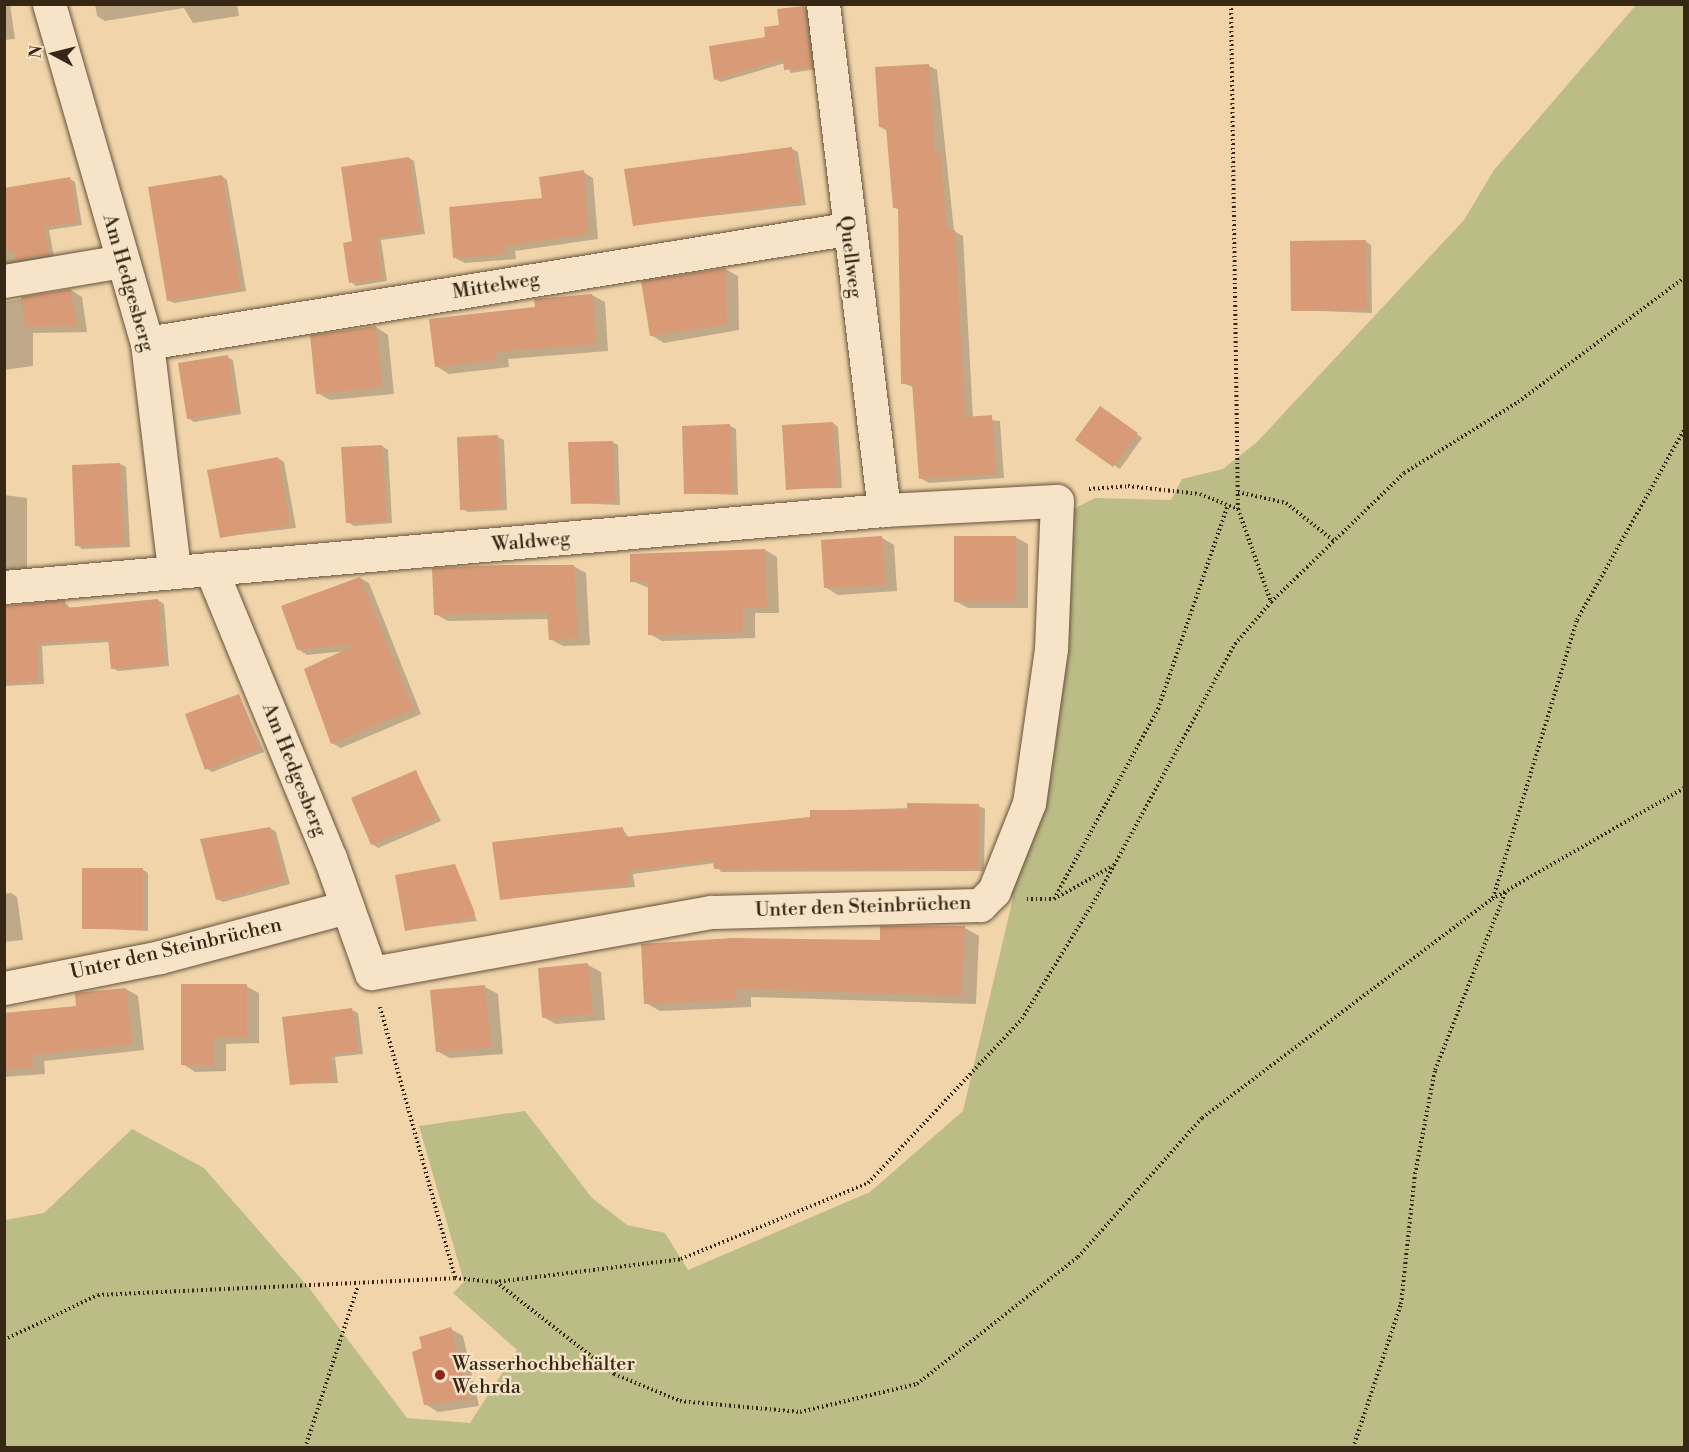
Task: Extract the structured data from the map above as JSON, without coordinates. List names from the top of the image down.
{
  "streets": {
    "street": [
      "Quellweg",
      "Am Hedgesberg",
      "Mittelweg",
      "Waldweg",
      "Unter den Steinbrüchen"
    ]
  },
  "crossings": [
    ["Quellweg", "Mittelweg"],
    ["Quellweg", "Waldweg"],
    ["Am Hedgesberg", "Mittelweg"],
    ["Am Hedgesberg", "Waldweg"],
    ["Am Hedgesberg", "Unter den Steinbrüchen"],
    ["Waldweg", "Unter den Steinbrüchen"]
  ],
  "places": ["Wasserhochbehälter Wehrda"],
  "north": "left"
}
